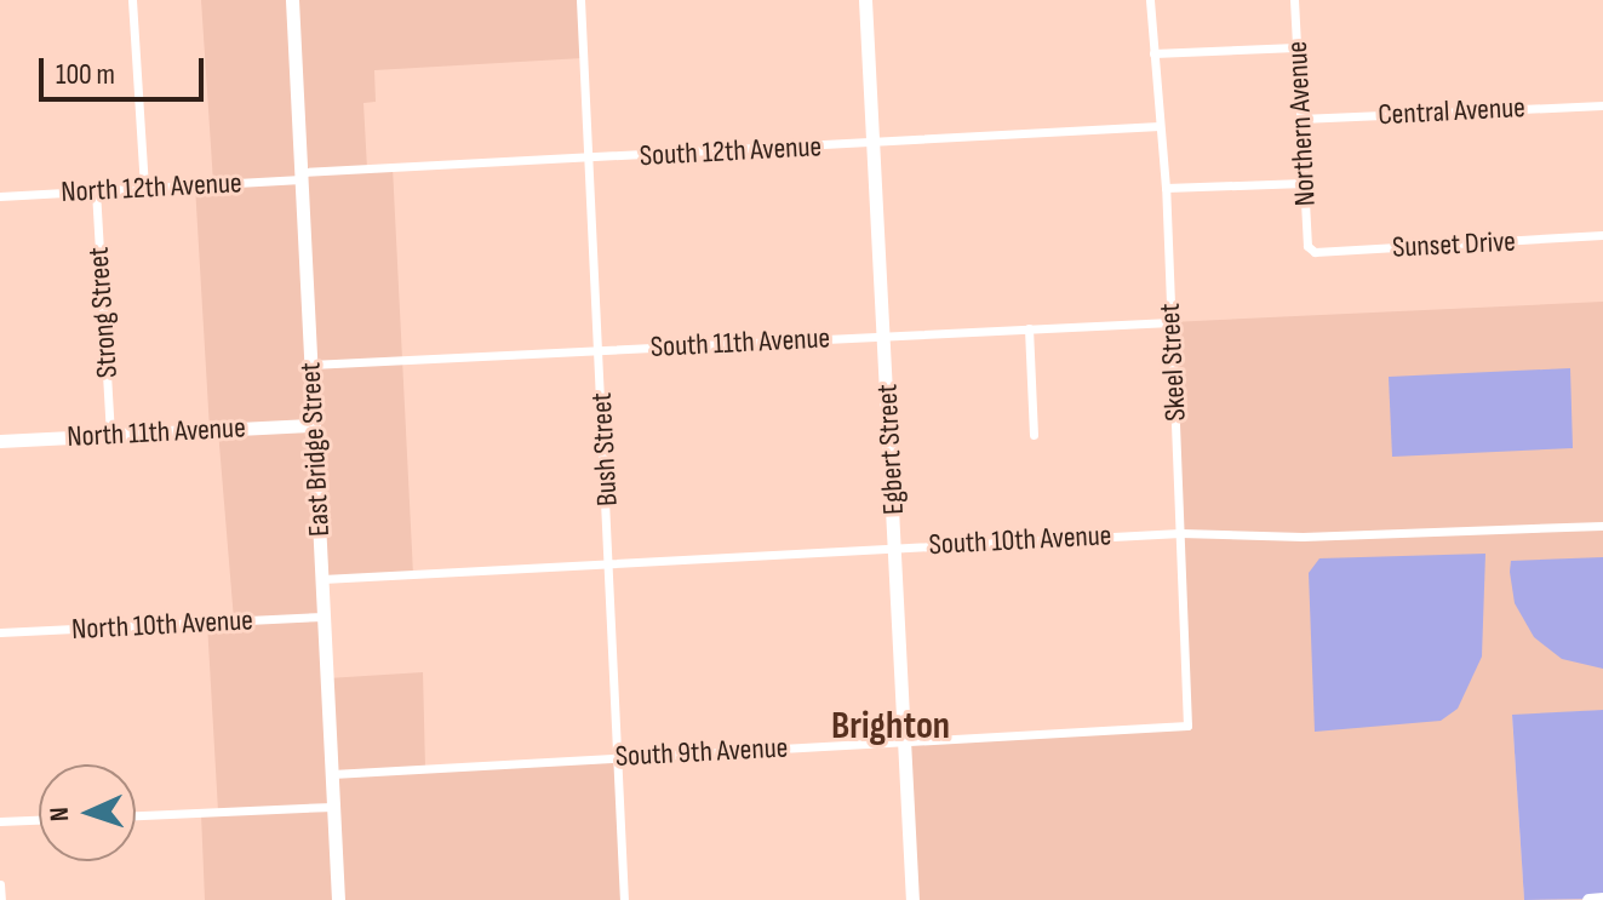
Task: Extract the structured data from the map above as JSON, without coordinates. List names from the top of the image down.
{
  "streets": {
    "street": [
      "Central Avenue",
      "Northern Avenue",
      "South 12th Avenue",
      "North 12th Avenue",
      "Sunset Drive",
      "Strong Street",
      "South 11th Avenue",
      "Skeel Street",
      "North 11th Avenue",
      "East Bridge Street",
      "Bush Street",
      "Egbert Street",
      "South 10th Avenue",
      "North 10th Avenue",
      "South 9th Avenue"
    ]
  },
  "crossings": [
    ["Central Avenue", "Northern Avenue"],
    ["Northern Avenue", "Sunset Drive"],
    ["South 12th Avenue", "North 12th Avenue"],
    ["South 12th Avenue", "Skeel Street"],
    ["South 12th Avenue", "East Bridge Street"],
    ["South 12th Avenue", "Bush Street"],
    ["South 12th Avenue", "Egbert Street"],
    ["North 12th Avenue", "Strong Street"],
    ["North 12th Avenue", "East Bridge Street"],
    ["Strong Street", "North 11th Avenue"],
    ["South 11th Avenue", "Skeel Street"],
    ["South 11th Avenue", "East Bridge Street"],
    ["South 11th Avenue", "Bush Street"],
    ["South 11th Avenue", "Egbert Street"],
    ["Skeel Street", "South 10th Avenue"],
    ["Skeel Street", "South 9th Avenue"],
    ["North 11th Avenue", "East Bridge Street"],
    ["East Bridge Street", "South 10th Avenue"],
    ["East Bridge Street", "North 10th Avenue"],
    ["East Bridge Street", "South 9th Avenue"],
    ["Bush Street", "South 10th Avenue"],
    ["Bush Street", "South 9th Avenue"],
    ["Egbert Street", "South 10th Avenue"],
    ["Egbert Street", "South 9th Avenue"]
  ],
  "districts": ["Brighton"],
  "scale_bar": "100 m",
  "north": "left"
}
